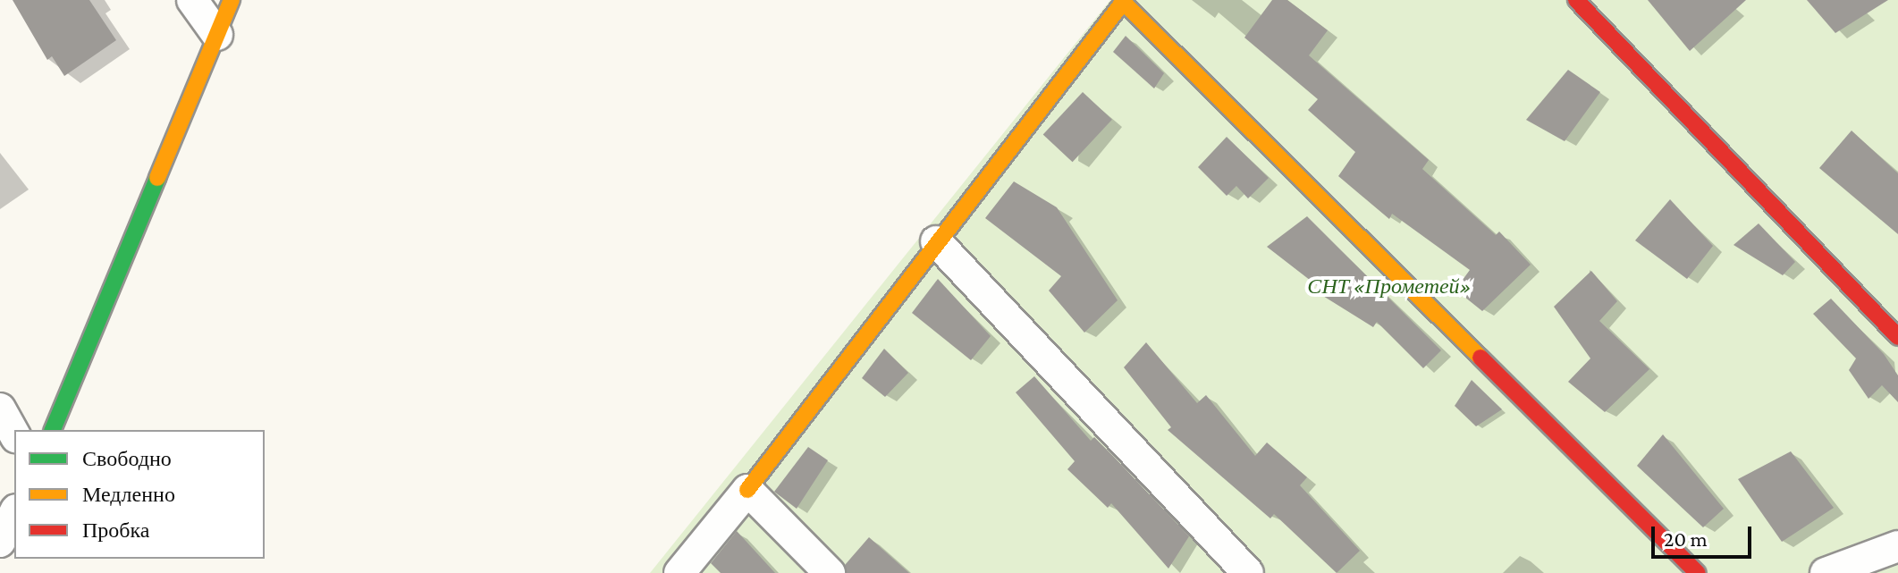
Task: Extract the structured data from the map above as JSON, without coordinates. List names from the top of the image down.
{
  "parks": ["СНТ «Прометей»"],
  "legend": ["Свободно", "Медленно", "Пробка"],
  "scale_bar": "20 m"
}
